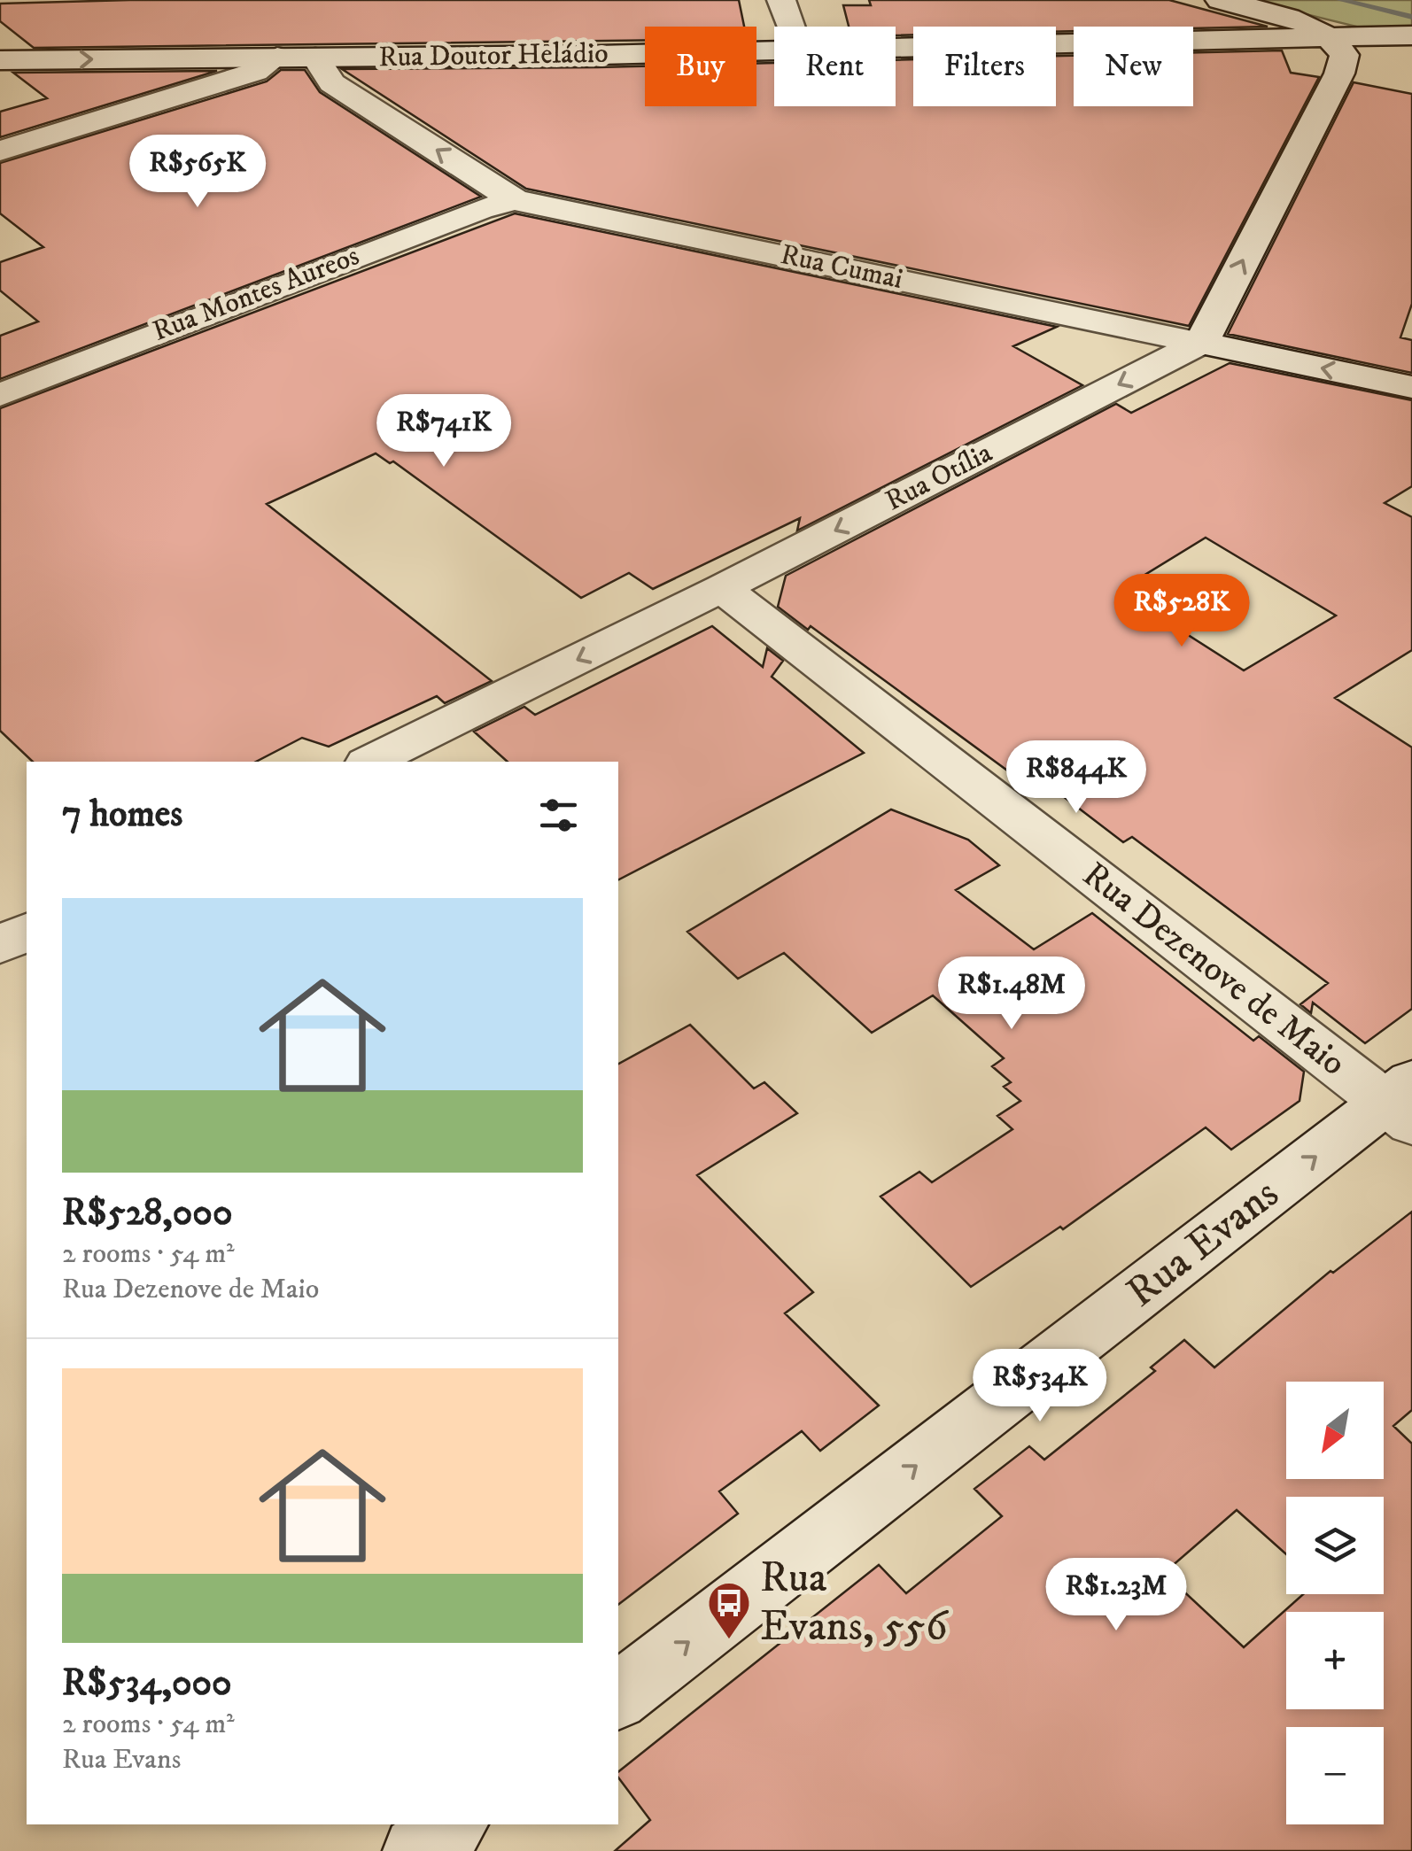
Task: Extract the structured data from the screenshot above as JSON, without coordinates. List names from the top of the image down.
{
  "streets": {
    "street": [
      "Rua Doutor Heládio",
      "Rua Cumai",
      "Rua Montes Aureos",
      "Rua Otília",
      "Rua Dezenove de Maio",
      "Rua Evans"
    ]
  },
  "crossings": [
    ["Rua Doutor Heládio", "Rua Cumai"],
    ["Rua Cumai", "Rua Montes Aureos"],
    ["Rua Cumai", "Rua Otília"],
    ["Rua Otília", "Rua Dezenove de Maio"],
    ["Rua Dezenove de Maio", "Rua Evans"]
  ],
  "one_way": ["Rua Cumai", "Rua Otília", "Rua Evans"],
  "places": {
    "bus stop": ["Rua Evans, 556"]
  },
  "north": "bottom left",
  "page": {
    "chip": [
      "Buy",
      "Rent",
      "Filters",
      "New"
    ],
    "price": [
      "R$565K",
      "R$741K",
      "R$528K",
      "R$844K",
      "R$1.48M",
      "R$534K",
      "R$1.23M"
    ],
    "heading": "7 homes",
    "list": [
      {
        "name": "R$528,000",
        "note": "2 rooms · 54 m² · Rua Dezenove de Maio"
      },
      {
        "name": "R$534,000",
        "note": "2 rooms · 54 m² · Rua Evans"
      }
    ],
    "map_buttons": ["+", "−"]
  }
}
